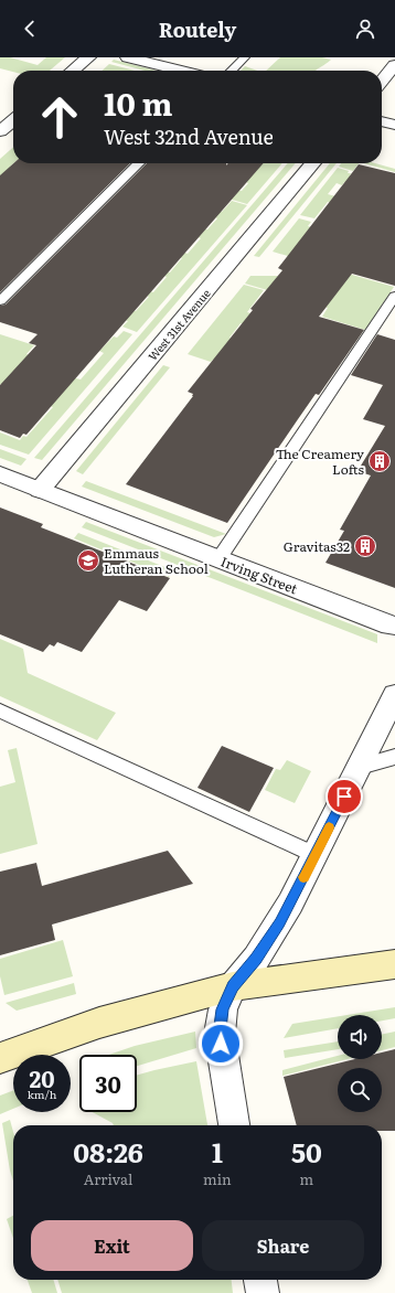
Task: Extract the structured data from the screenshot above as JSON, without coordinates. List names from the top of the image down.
{
  "streets": {
    "street": ["West 31st Avenue", "Irving Street"]
  },
  "crossings": [
    ["West 31st Avenue", "Irving Street"]
  ],
  "places": {
    "building": ["The Creamery Lofts", "Gravitas32"],
    "school or university": ["Emmaus Lutheran School"]
  },
  "page": {
    "header": "Routely",
    "turn": ["10 m", "West 32nd Avenue"],
    "speed": "20 km/h",
    "limit": "30",
    "eta": [
      "08:26",
      "Arrival",
      "1",
      "min",
      "50",
      "m"
    ],
    "buttons": ["Exit", "Share"]
  }
}
